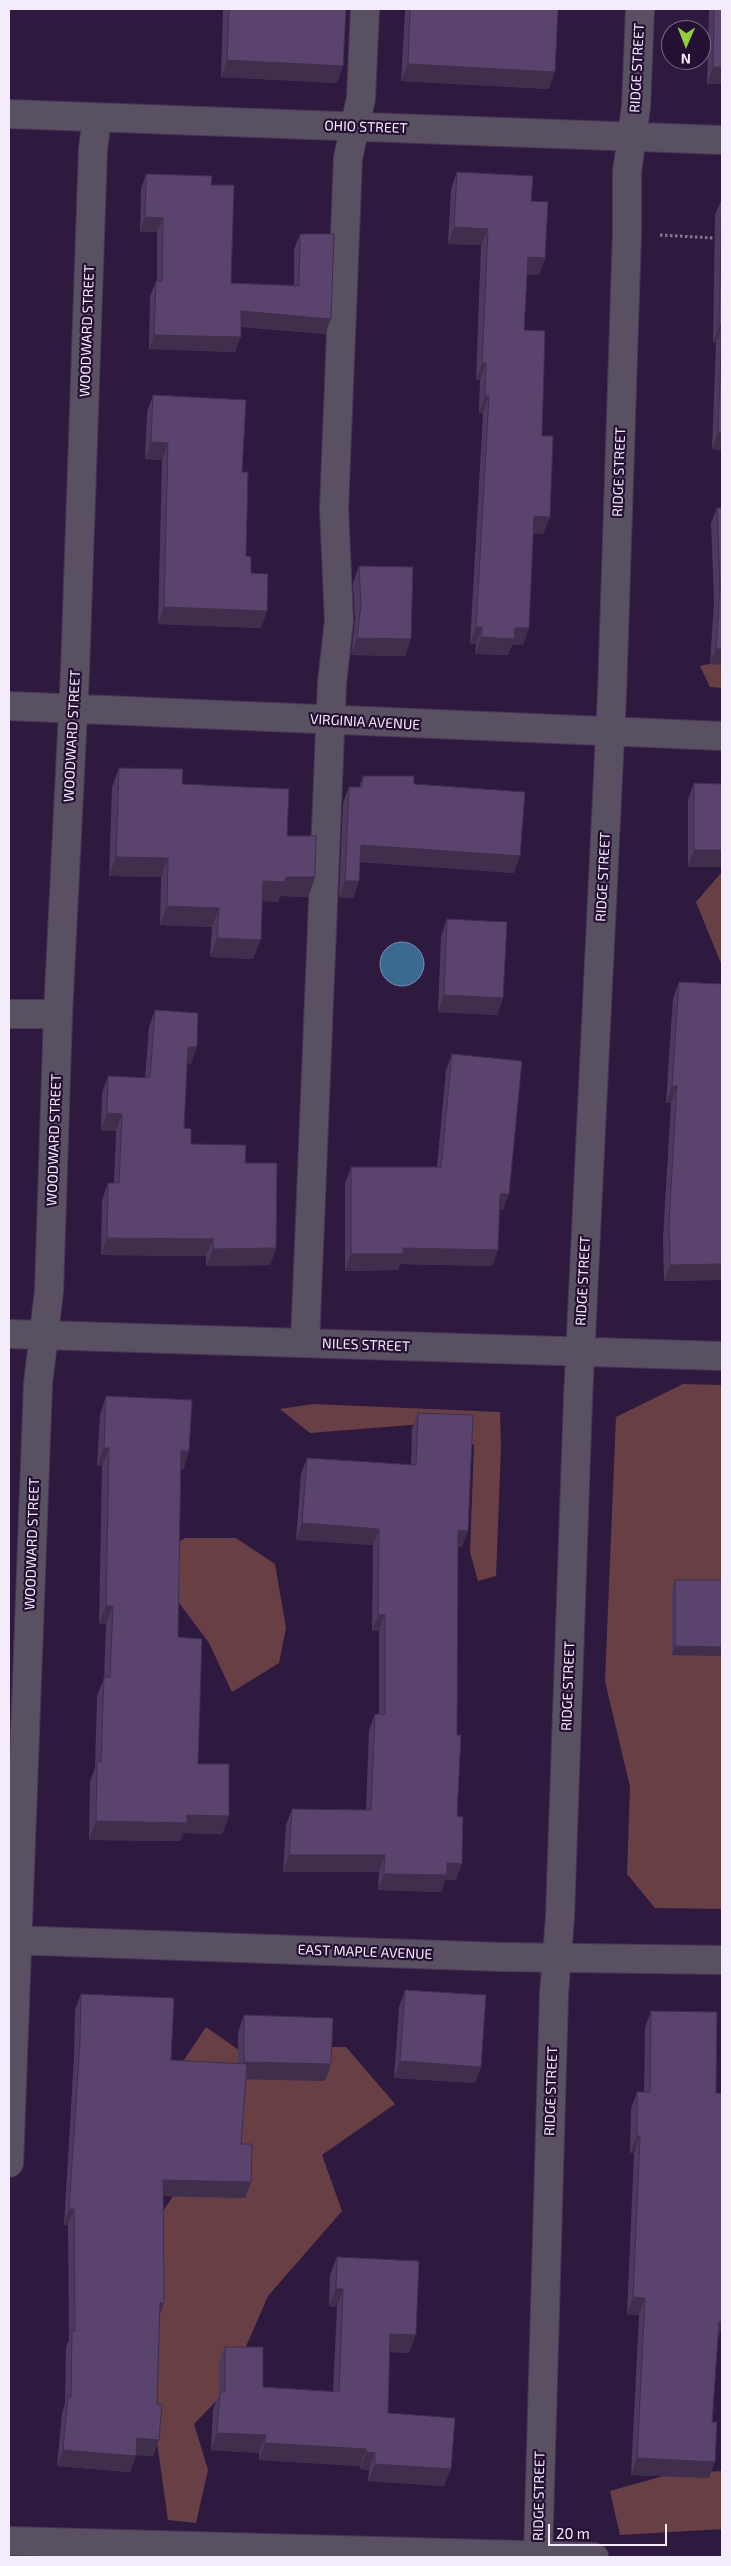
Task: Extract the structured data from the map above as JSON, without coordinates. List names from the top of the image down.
{
  "streets": {
    "street": [
      "RIDGE STREET",
      "OHIO STREET",
      "WOODWARD STREET",
      "VIRGINIA AVENUE",
      "NILES STREET",
      "EAST MAPLE AVENUE"
    ]
  },
  "crossings": [
    ["RIDGE STREET", "OHIO STREET"],
    ["RIDGE STREET", "VIRGINIA AVENUE"],
    ["RIDGE STREET", "NILES STREET"],
    ["RIDGE STREET", "EAST MAPLE AVENUE"],
    ["OHIO STREET", "WOODWARD STREET"],
    ["WOODWARD STREET", "VIRGINIA AVENUE"],
    ["WOODWARD STREET", "NILES STREET"],
    ["WOODWARD STREET", "EAST MAPLE AVENUE"]
  ],
  "scale_bar": "20 m",
  "north": "bottom"
}
